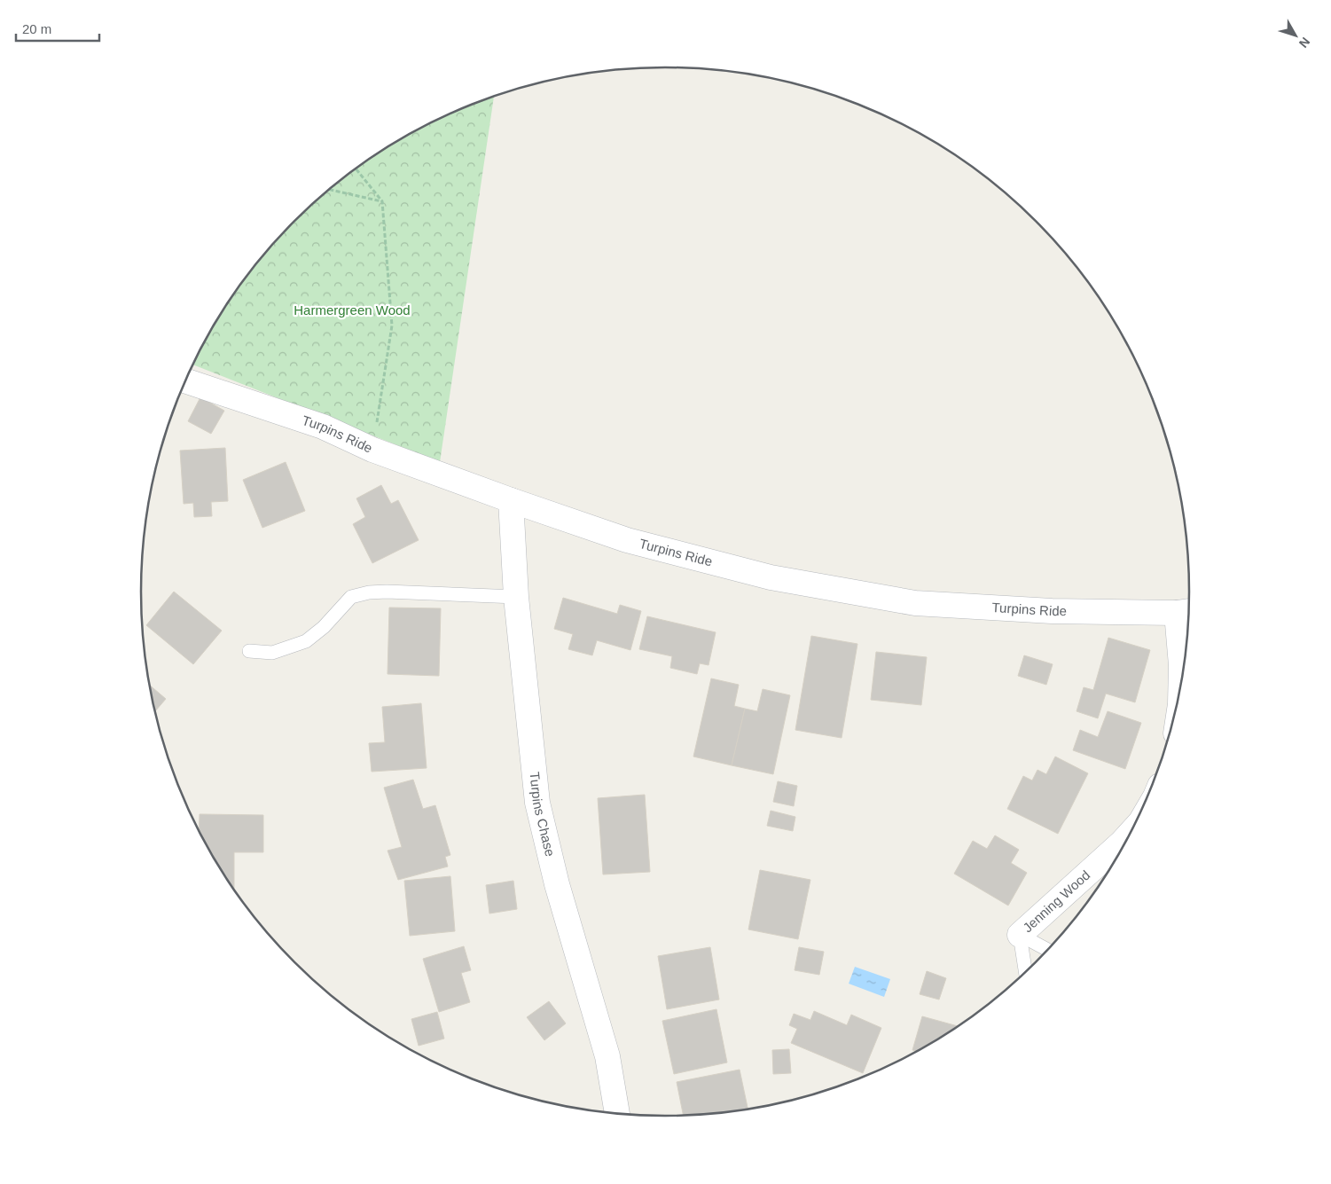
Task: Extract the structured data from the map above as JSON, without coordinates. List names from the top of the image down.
{
  "streets": {
    "street": ["Turpins Ride", "Turpins Chase", "Jenning Wood"]
  },
  "crossings": [
    ["Turpins Ride", "Turpins Chase"]
  ],
  "parks": ["Harmergreen Wood"],
  "scale_bar": "20 m",
  "north": "bottom right"
}
